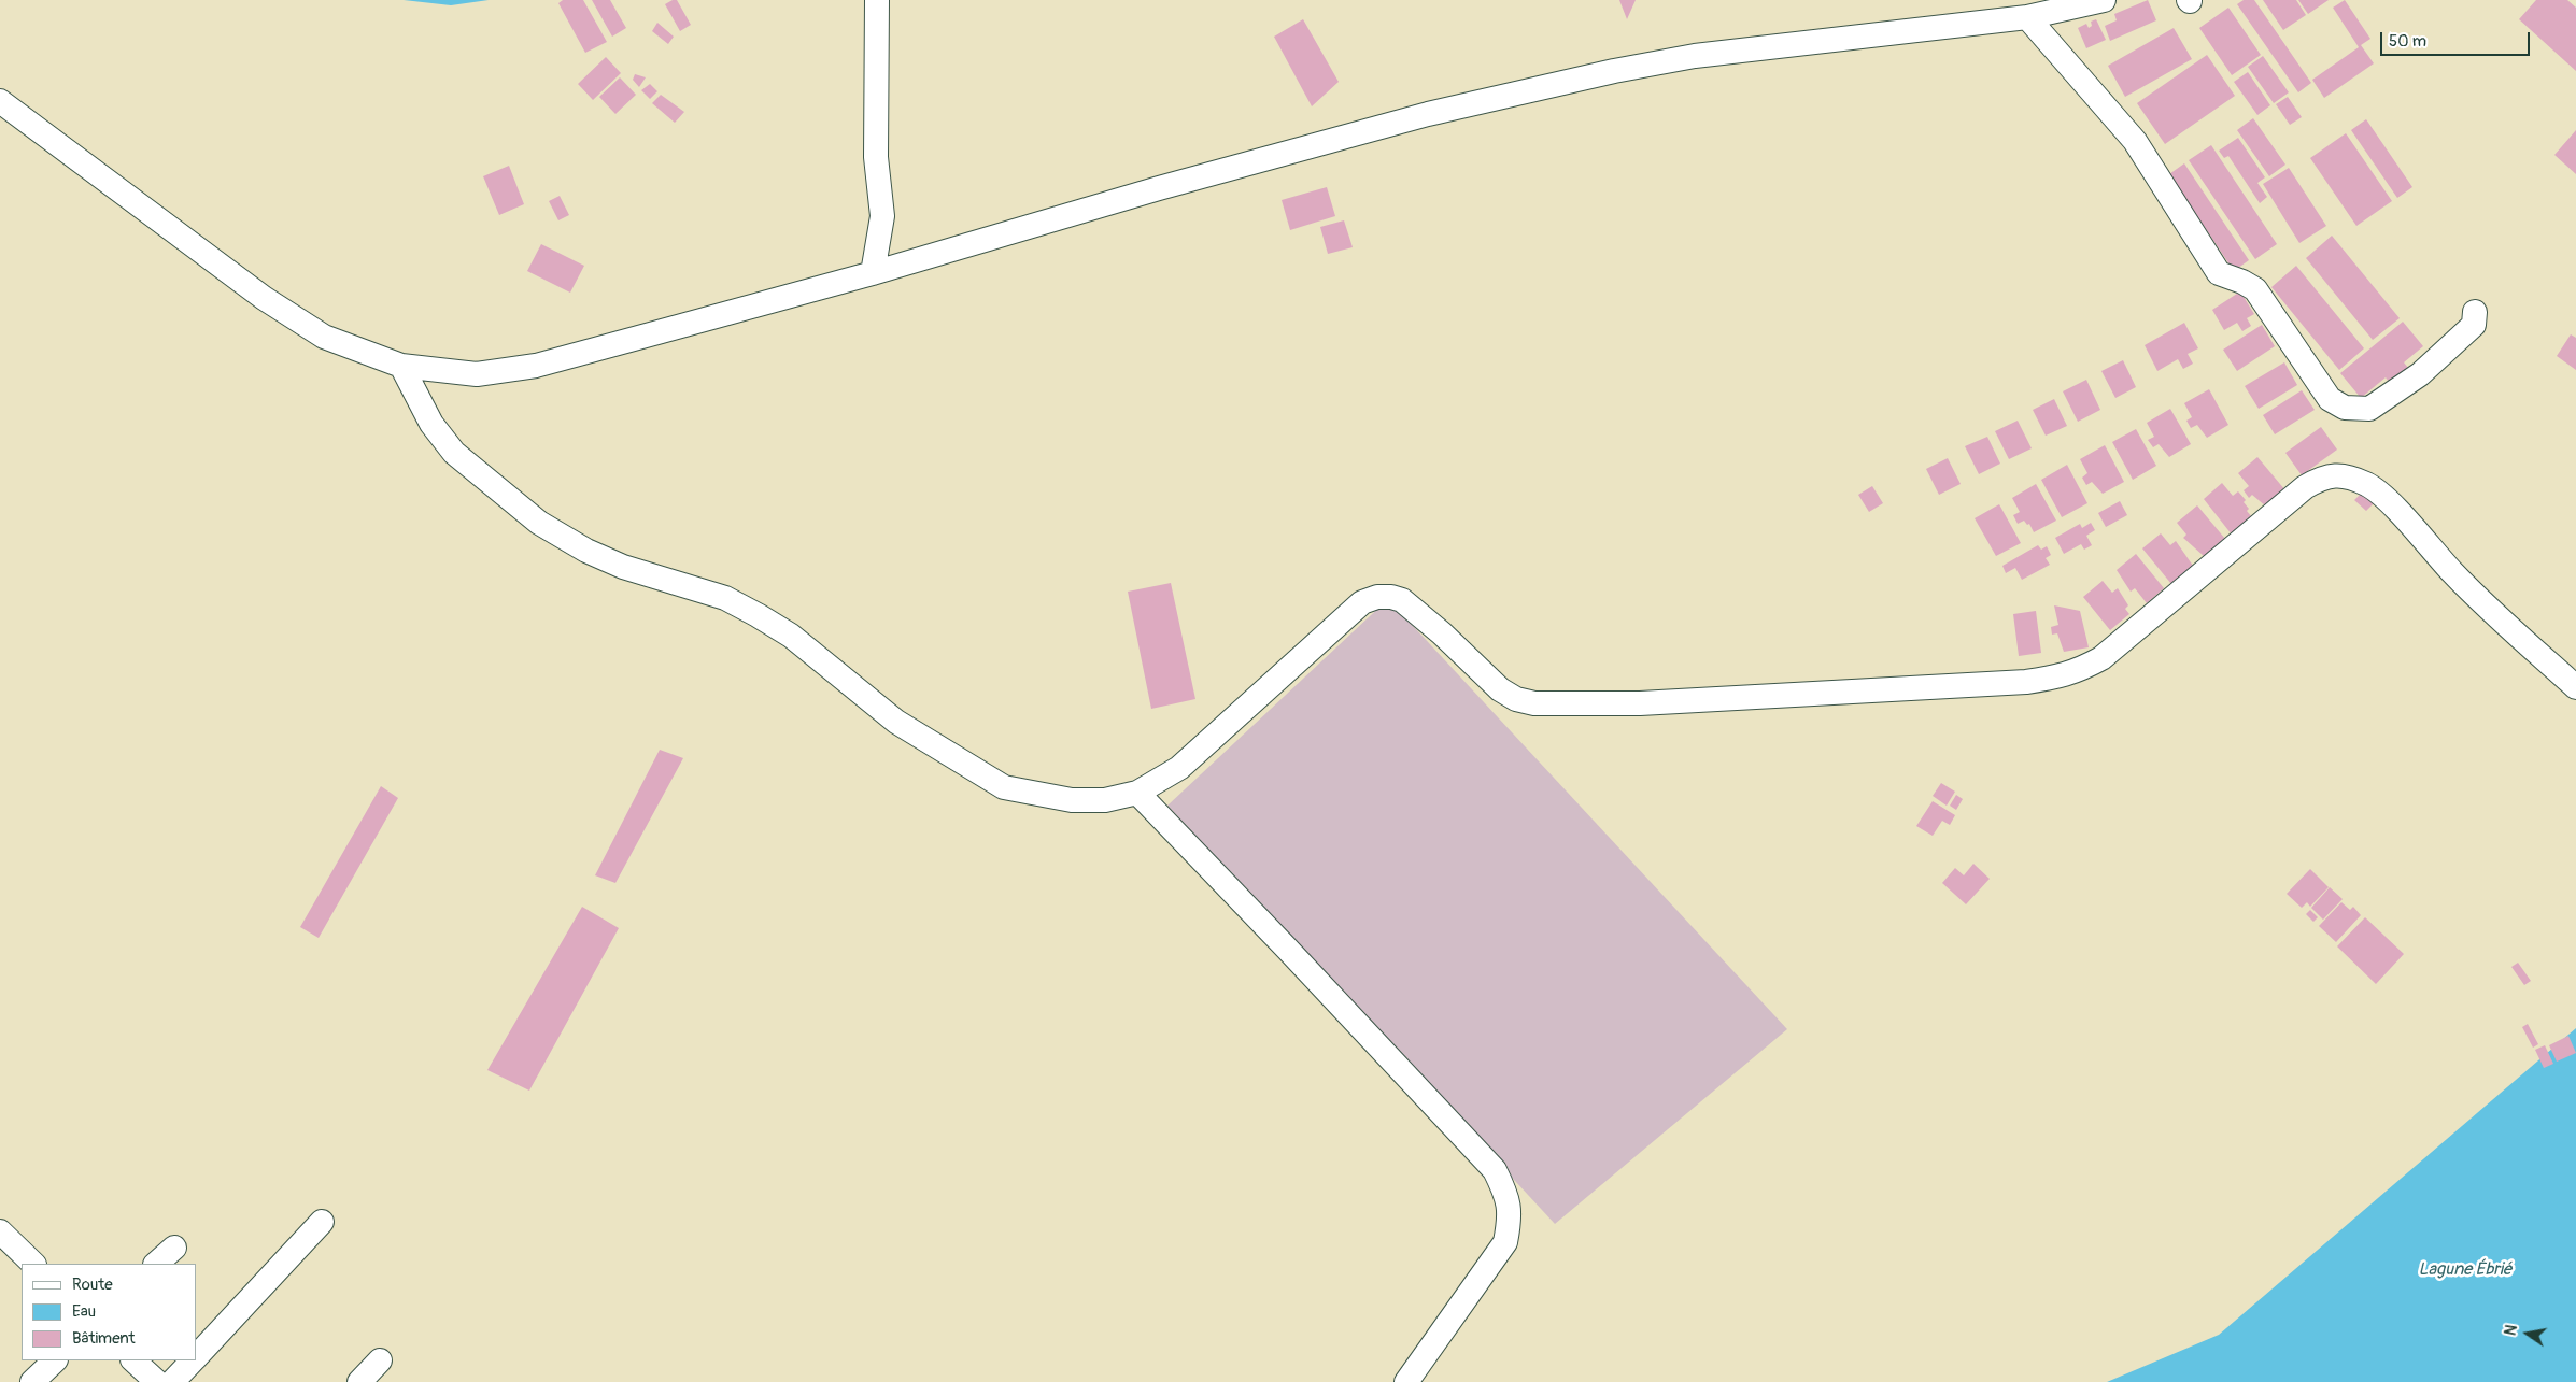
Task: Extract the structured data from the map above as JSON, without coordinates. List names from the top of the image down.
{
  "water": ["Lagune Ébrié"],
  "legend": ["Route", "Eau", "Bâtiment"],
  "scale_bar": "50 m",
  "north": "left"
}
